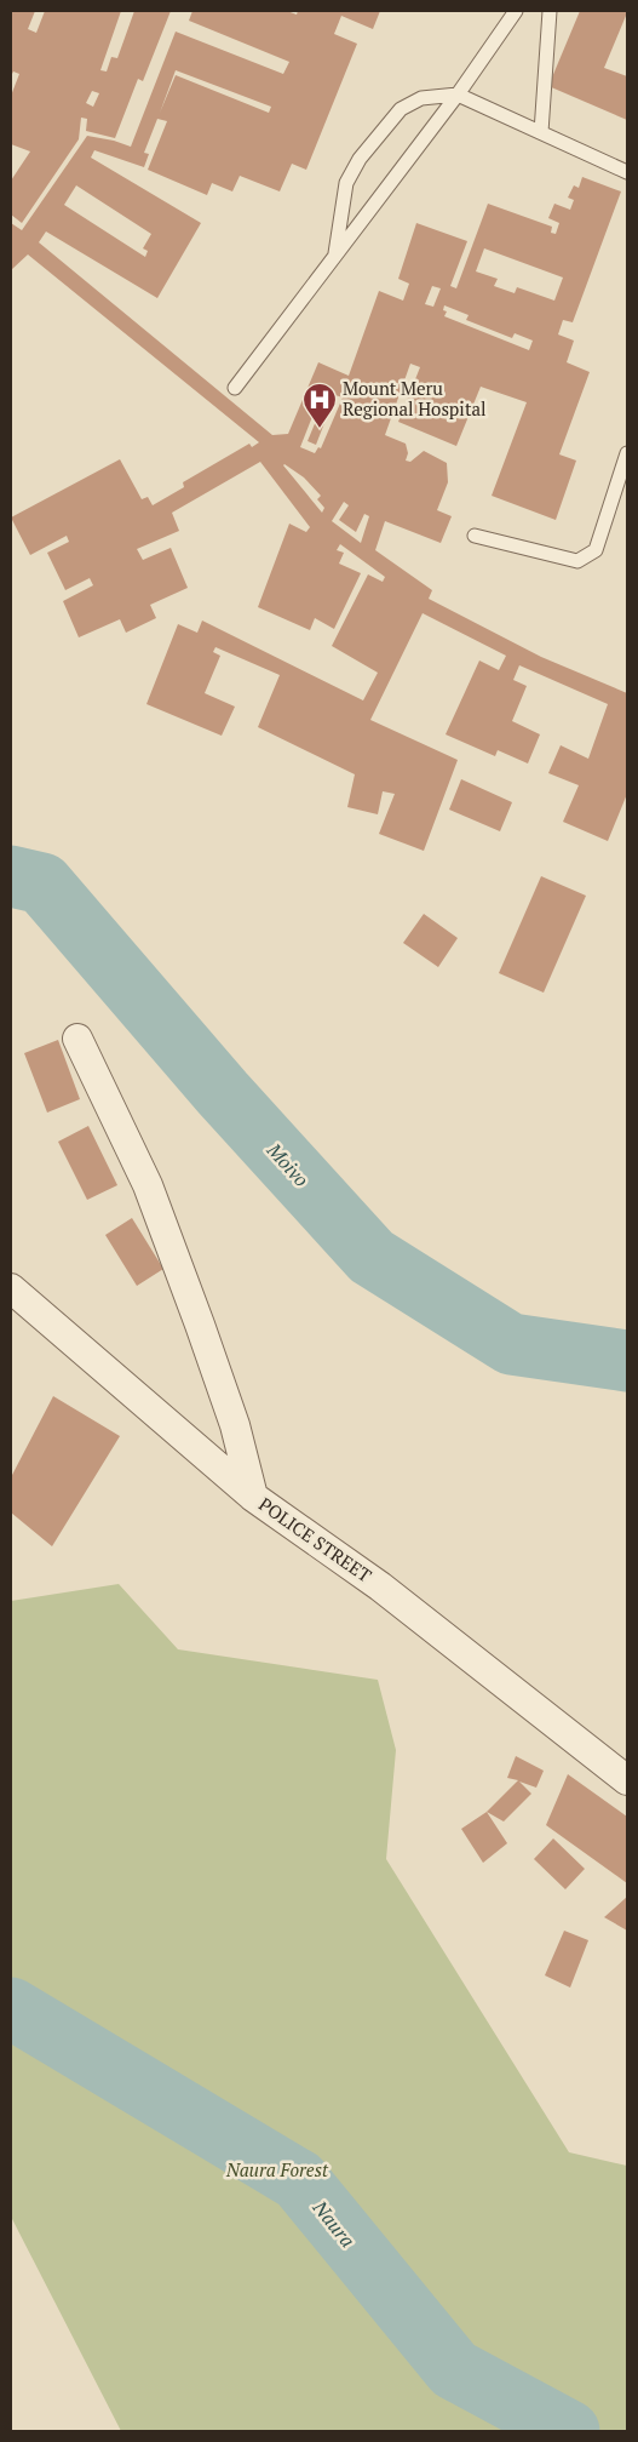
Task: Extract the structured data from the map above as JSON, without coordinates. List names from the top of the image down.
{
  "streets": {
    "street": ["POLICE STREET"]
  },
  "water": ["Moivo", "Naura"],
  "parks": ["Naura Forest"],
  "places": {
    "hospital": ["Mount Meru Regional Hospital"]
  }
}
